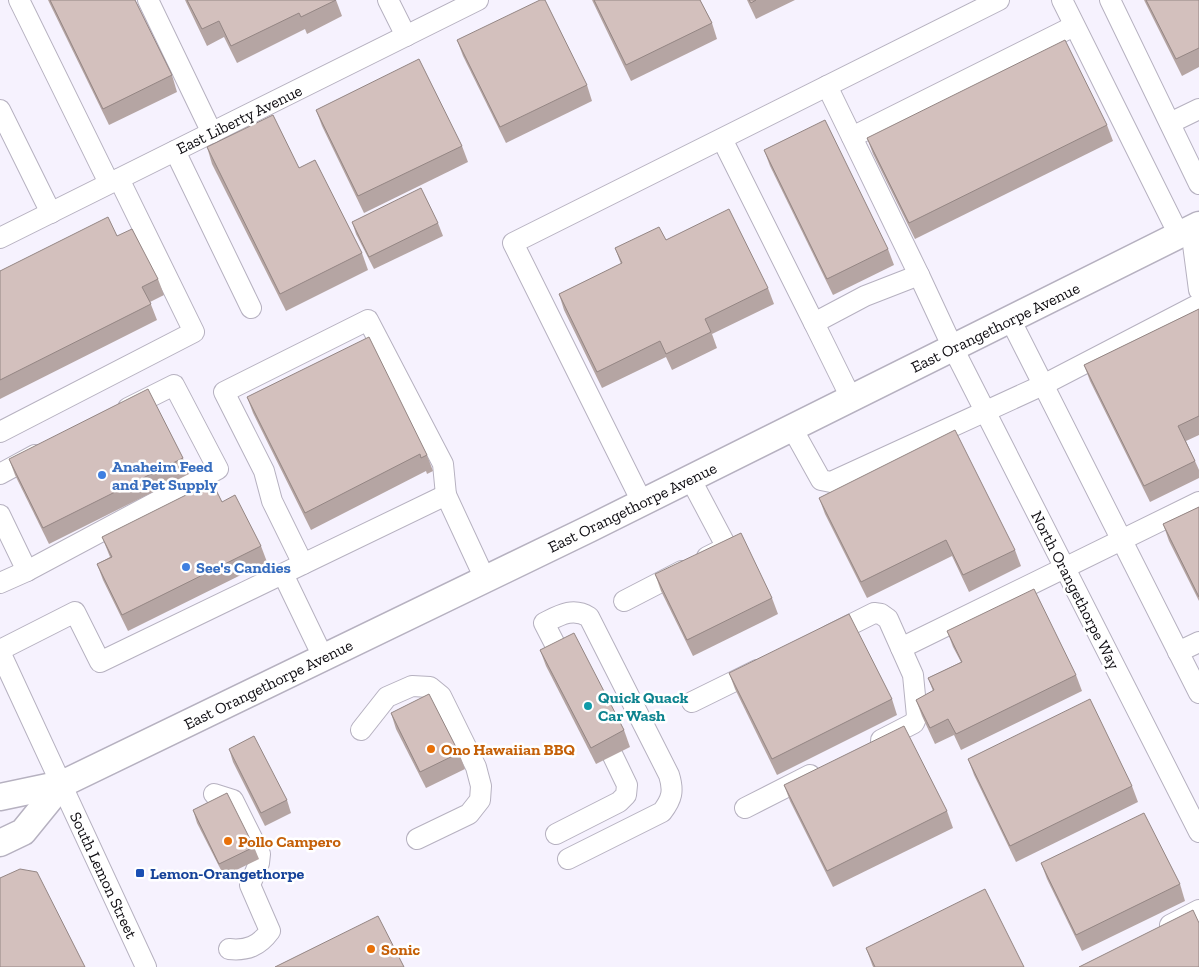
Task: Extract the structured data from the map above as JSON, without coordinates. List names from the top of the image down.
{
  "streets": {
    "main road": ["East Orangethorpe Avenue"],
    "street": ["East Liberty Avenue", "North Orangethorpe Way", "South Lemon Street"]
  },
  "crossings": [
    ["East Orangethorpe Avenue", "North Orangethorpe Way"],
    ["East Orangethorpe Avenue", "South Lemon Street"]
  ],
  "places": {
    "other": [
      "Anaheim Feed and Pet Supply",
      "See's Candies",
      "Quick Quack Car Wash",
      "Ono Hawaiian BBQ",
      "Pollo Campero",
      "Sonic"
    ],
    "transit": ["Lemon-Orangethorpe"]
  }
}
